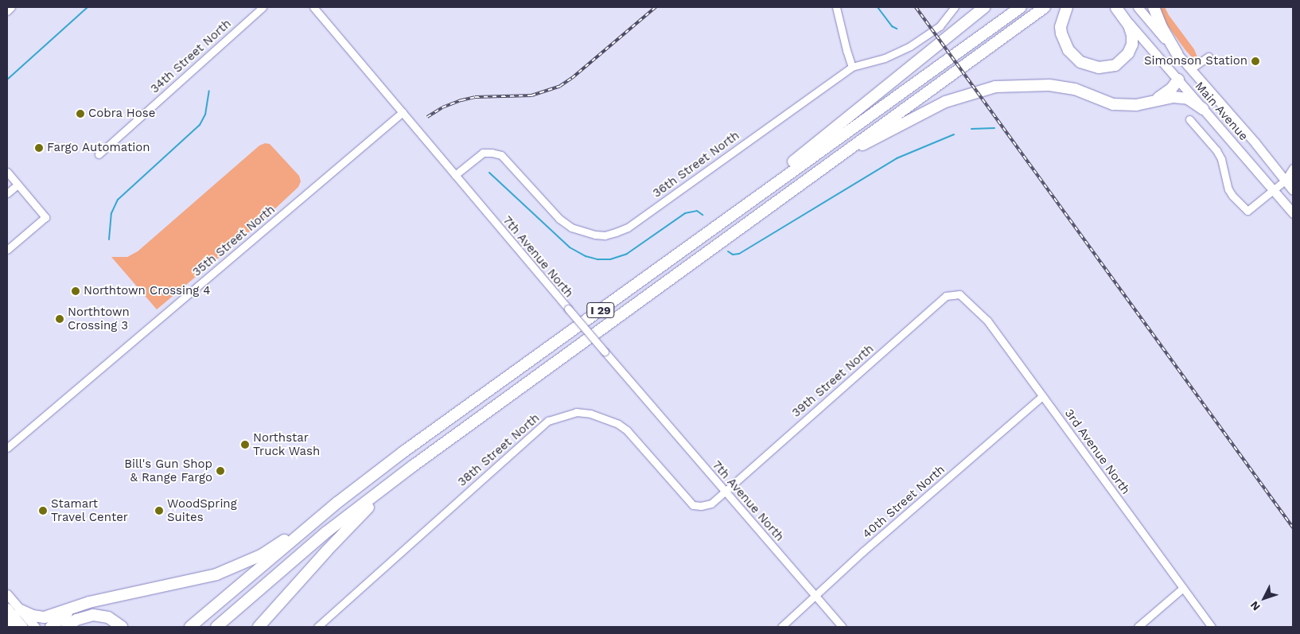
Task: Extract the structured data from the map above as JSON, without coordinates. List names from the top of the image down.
{
  "streets": {
    "highway": ["I 29"],
    "main road": ["Main Avenue"],
    "street": [
      "34th Street North",
      "36th Street North",
      "35th Street North",
      "7th Avenue North",
      "39th Street North",
      "38th Street North",
      "3rd Avenue North",
      "40th Street North"
    ]
  },
  "crossings": [
    ["36th Street North", "7th Avenue North"],
    ["35th Street North", "7th Avenue North"],
    ["7th Avenue North", "39th Street North"],
    ["7th Avenue North", "38th Street North"],
    ["7th Avenue North", "40th Street North"],
    ["39th Street North", "38th Street North"],
    ["39th Street North", "3rd Avenue North"],
    ["3rd Avenue North", "40th Street North"]
  ],
  "places": [
    "Simonson Station",
    "Cobra Hose",
    "Fargo Automation",
    "Northtown Crossing 4",
    "Northtown Crossing 3",
    "Northstar Truck Wash",
    "Bill's Gun Shop & Range Fargo",
    "Stamart Travel Center",
    "WoodSpring Suites"
  ],
  "north": "bottom left"
}
